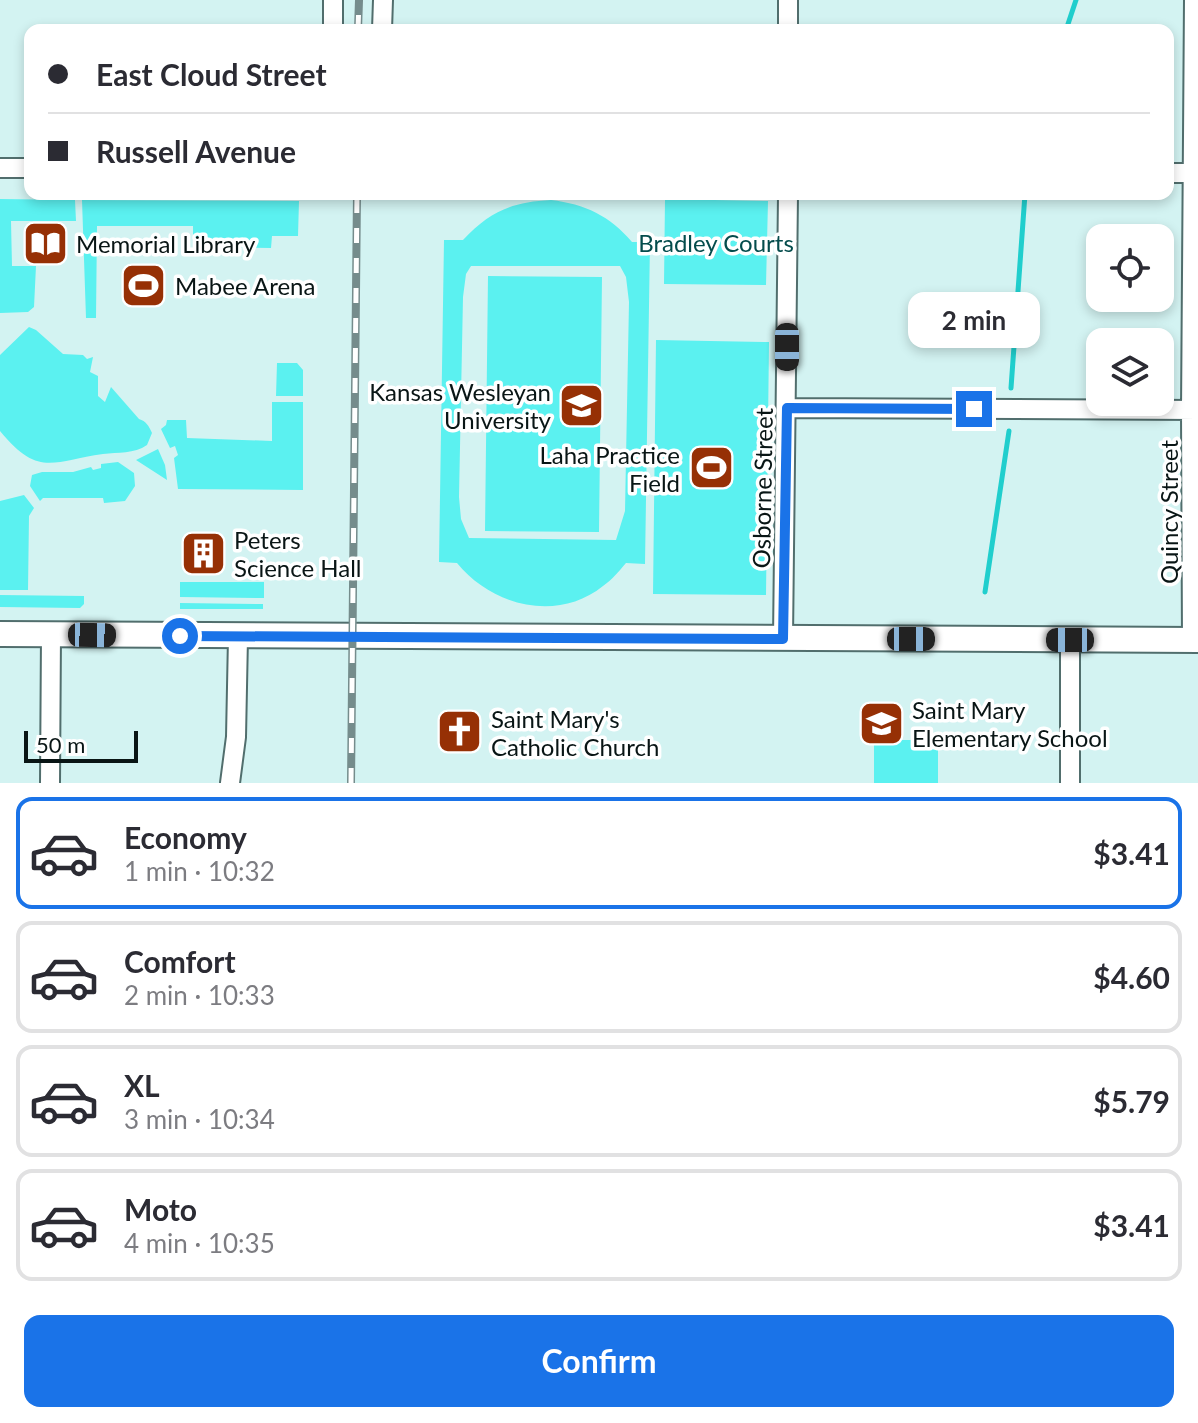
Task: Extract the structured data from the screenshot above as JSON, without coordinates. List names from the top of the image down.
{
  "streets": {
    "street": ["Osborne Street", "Quincy Street"]
  },
  "parks": ["Bradley Courts"],
  "places": {
    "library": ["Memorial Library"],
    "sports": ["Mabee Arena", "Laha Practice Field"],
    "school or university": ["Kansas Wesleyan University", "Saint Mary Elementary School"],
    "building": ["Peters Science Hall"],
    "church": ["Saint Mary's Catholic Church"]
  },
  "scale_bar": "50 m",
  "page": {
    "banner": ["East Cloud Street", "Russell Avenue"],
    "bubble": "2 min",
    "scale": "50 m",
    "list": [
      {
        "name": "Economy",
        "note": "1 min · 10:32",
        "value": "$3.41"
      },
      {
        "name": "Comfort",
        "note": "2 min · 10:33",
        "value": "$4.60"
      },
      {
        "name": "XL",
        "note": "3 min · 10:34",
        "value": "$5.79"
      },
      {
        "name": "Moto",
        "note": "4 min · 10:35",
        "value": "$3.41"
      }
    ],
    "buttons": "Confirm"
  }
}
